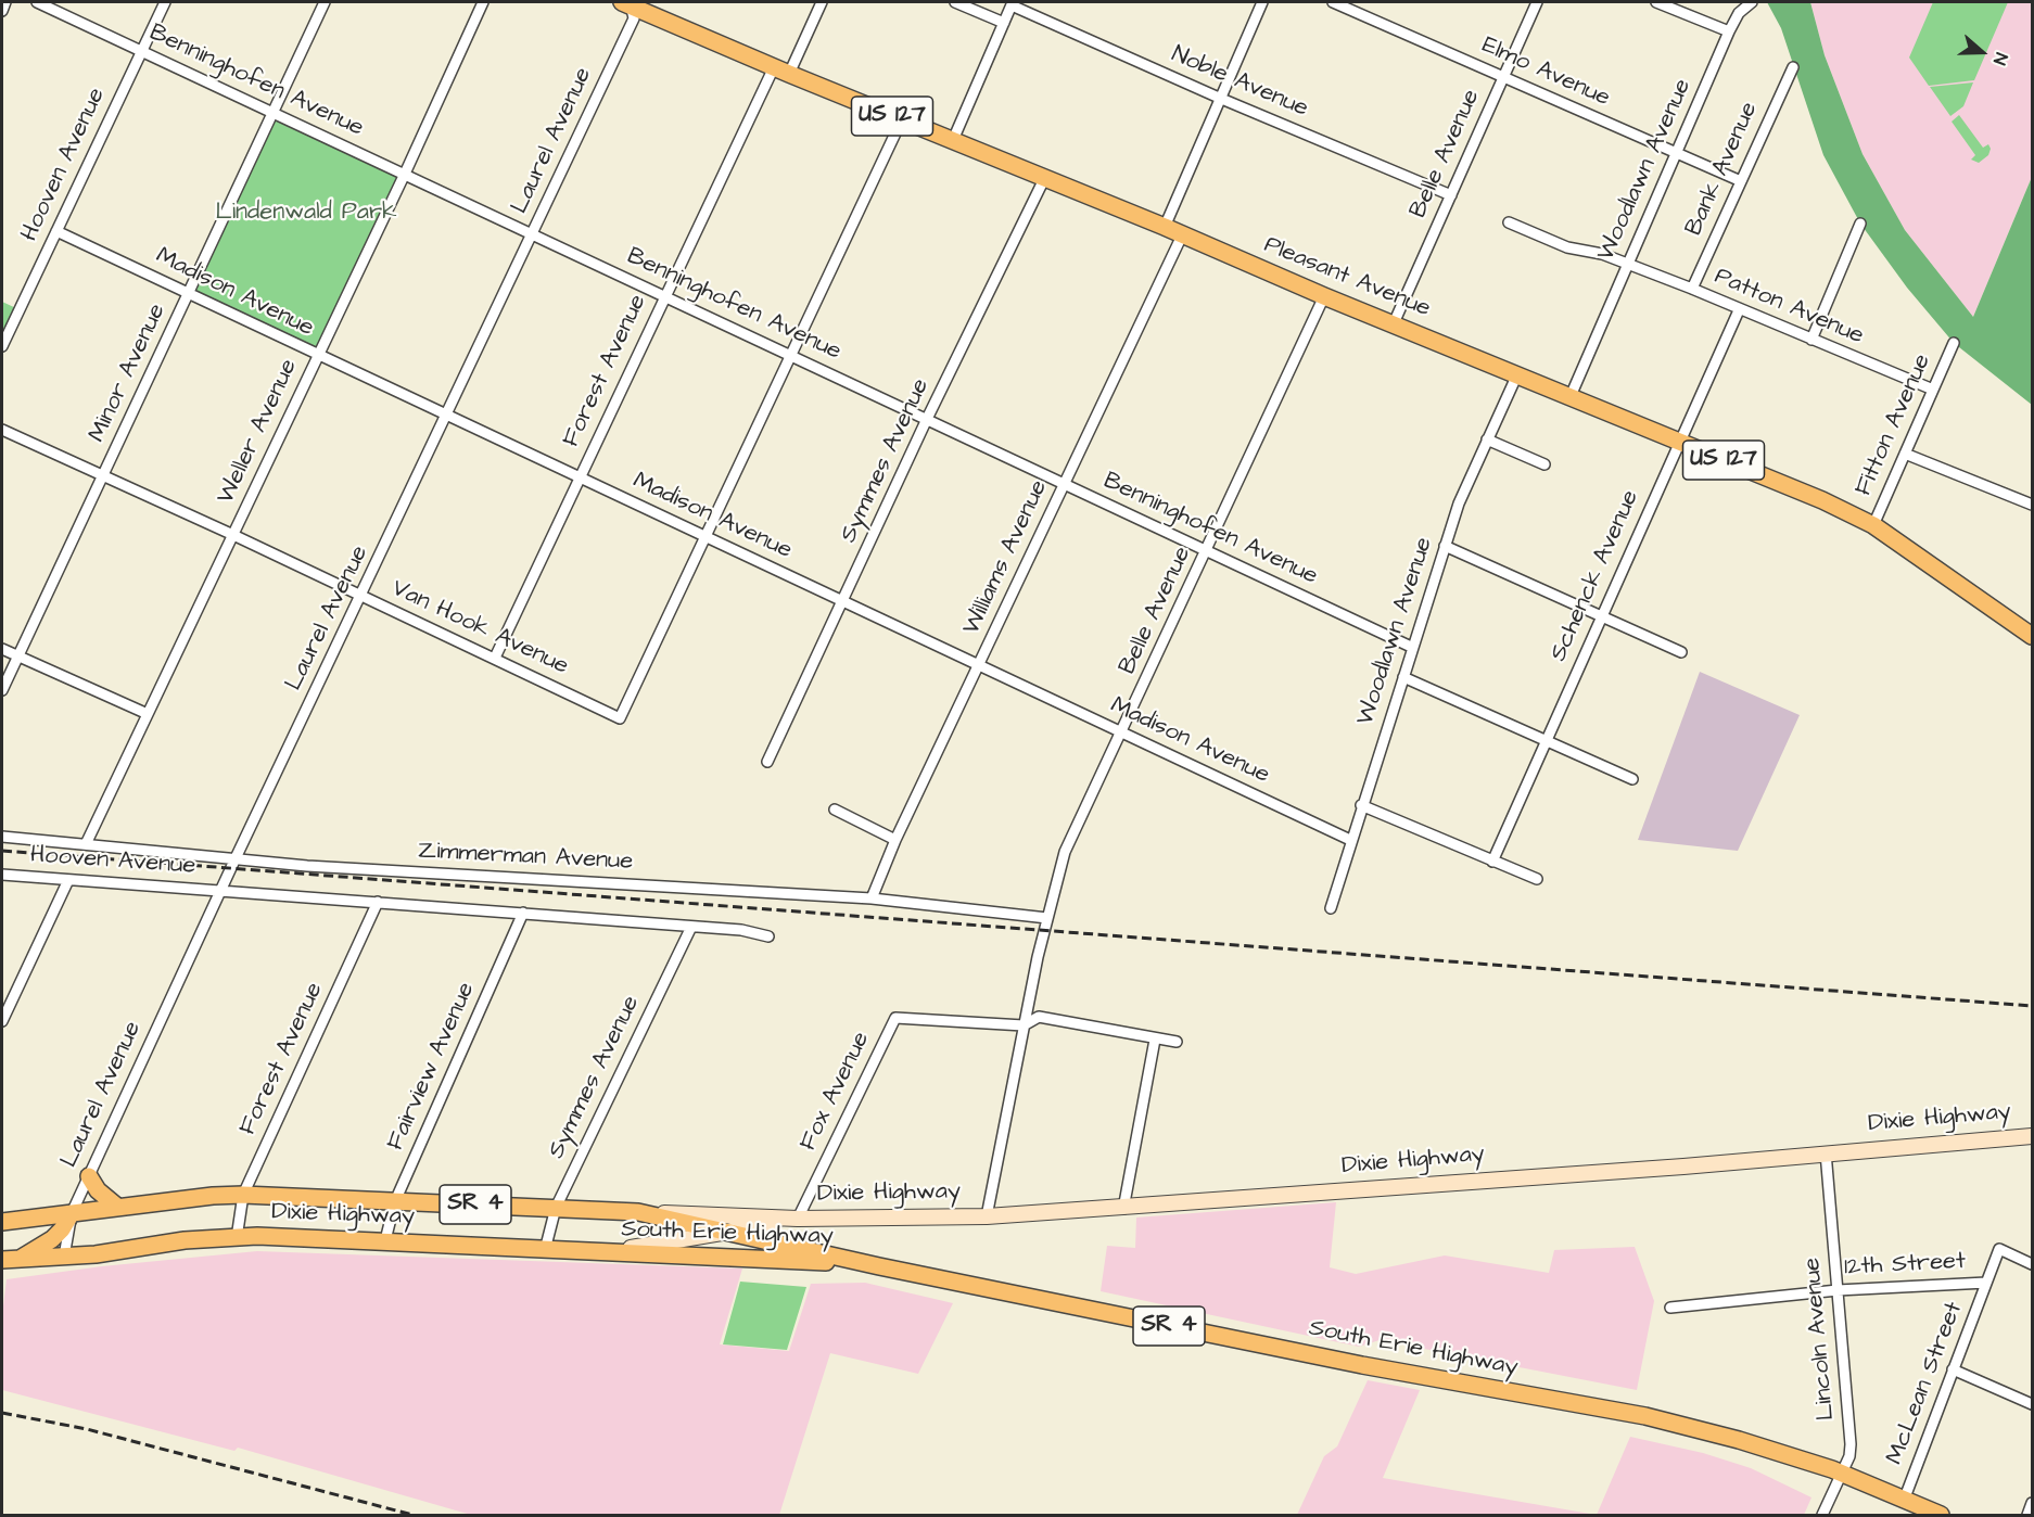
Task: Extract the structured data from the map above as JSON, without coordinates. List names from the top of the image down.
{
  "streets": {
    "main road": [
      "US 127",
      "Pleasant Avenue",
      "Dixie Highway",
      "SR 4",
      "South Erie Highway"
    ],
    "street": [
      "Elmo Avenue",
      "Benninghofen Avenue",
      "Noble Avenue",
      "Laurel Avenue",
      "Belle Avenue",
      "Hooven Avenue",
      "Bank Avenue",
      "Woodlawn Avenue",
      "Madison Avenue",
      "Patton Avenue",
      "Forest Avenue",
      "Minor Avenue",
      "Fitton Avenue",
      "Weller Avenue",
      "Symmes Avenue",
      "Williams Avenue",
      "Schenck Avenue",
      "Van Hook Avenue",
      "Zimmerman Avenue",
      "Fairview Avenue",
      "Fox Avenue",
      "12th Street",
      "Lincoln Avenue",
      "McLean Street"
    ]
  },
  "crossings": [
    ["Elmo Avenue", "Belle Avenue"],
    ["Elmo Avenue", "Bank Avenue"],
    ["Elmo Avenue", "Woodlawn Avenue"],
    ["Benninghofen Avenue", "Laurel Avenue"],
    ["Benninghofen Avenue", "Belle Avenue"],
    ["Benninghofen Avenue", "Hooven Avenue"],
    ["Benninghofen Avenue", "Woodlawn Avenue"],
    ["Benninghofen Avenue", "Forest Avenue"],
    ["Benninghofen Avenue", "Minor Avenue"],
    ["Benninghofen Avenue", "Weller Avenue"],
    ["Benninghofen Avenue", "Symmes Avenue"],
    ["Benninghofen Avenue", "Williams Avenue"],
    ["Noble Avenue", "Belle Avenue"],
    ["Laurel Avenue", "Hooven Avenue"],
    ["Laurel Avenue", "Pleasant Avenue"],
    ["Laurel Avenue", "Madison Avenue"],
    ["Laurel Avenue", "Van Hook Avenue"],
    ["Laurel Avenue", "Zimmerman Avenue"],
    ["Laurel Avenue", "Dixie Highway"],
    ["Belle Avenue", "Pleasant Avenue"],
    ["Belle Avenue", "Madison Avenue"],
    ["Belle Avenue", "Zimmerman Avenue"],
    ["Belle Avenue", "Fox Avenue"],
    ["Belle Avenue", "Dixie Highway"],
    ["Hooven Avenue", "Madison Avenue"],
    ["Bank Avenue", "Patton Avenue"],
    ["Woodlawn Avenue", "Pleasant Avenue"],
    ["Woodlawn Avenue", "Madison Avenue"],
    ["Woodlawn Avenue", "Patton Avenue"],
    ["Pleasant Avenue", "Forest Avenue"],
    ["Pleasant Avenue", "Fitton Avenue"],
    ["Pleasant Avenue", "Symmes Avenue"],
    ["Pleasant Avenue", "Williams Avenue"],
    ["Pleasant Avenue", "Schenck Avenue"],
    ["Madison Avenue", "Forest Avenue"],
    ["Madison Avenue", "Minor Avenue"],
    ["Madison Avenue", "Weller Avenue"],
    ["Madison Avenue", "Symmes Avenue"],
    ["Madison Avenue", "Williams Avenue"],
    ["Madison Avenue", "Van Hook Avenue"],
    ["Patton Avenue", "Fitton Avenue"],
    ["Patton Avenue", "Schenck Avenue"],
    ["Forest Avenue", "Van Hook Avenue"],
    ["Forest Avenue", "Dixie Highway"],
    ["Minor Avenue", "Van Hook Avenue"],
    ["Weller Avenue", "Van Hook Avenue"],
    ["Weller Avenue", "Zimmerman Avenue"],
    ["Symmes Avenue", "Dixie Highway"],
    ["Williams Avenue", "Zimmerman Avenue"],
    ["Fairview Avenue", "Dixie Highway"],
    ["Fox Avenue", "Dixie Highway"],
    ["Dixie Highway", "South Erie Highway"],
    ["Dixie Highway", "Lincoln Avenue"],
    ["South Erie Highway", "Lincoln Avenue"],
    ["South Erie Highway", "McLean Street"],
    ["12th Street", "Lincoln Avenue"],
    ["12th Street", "McLean Street"]
  ],
  "parks": ["Lindenwald Park"],
  "north": "right"
}
